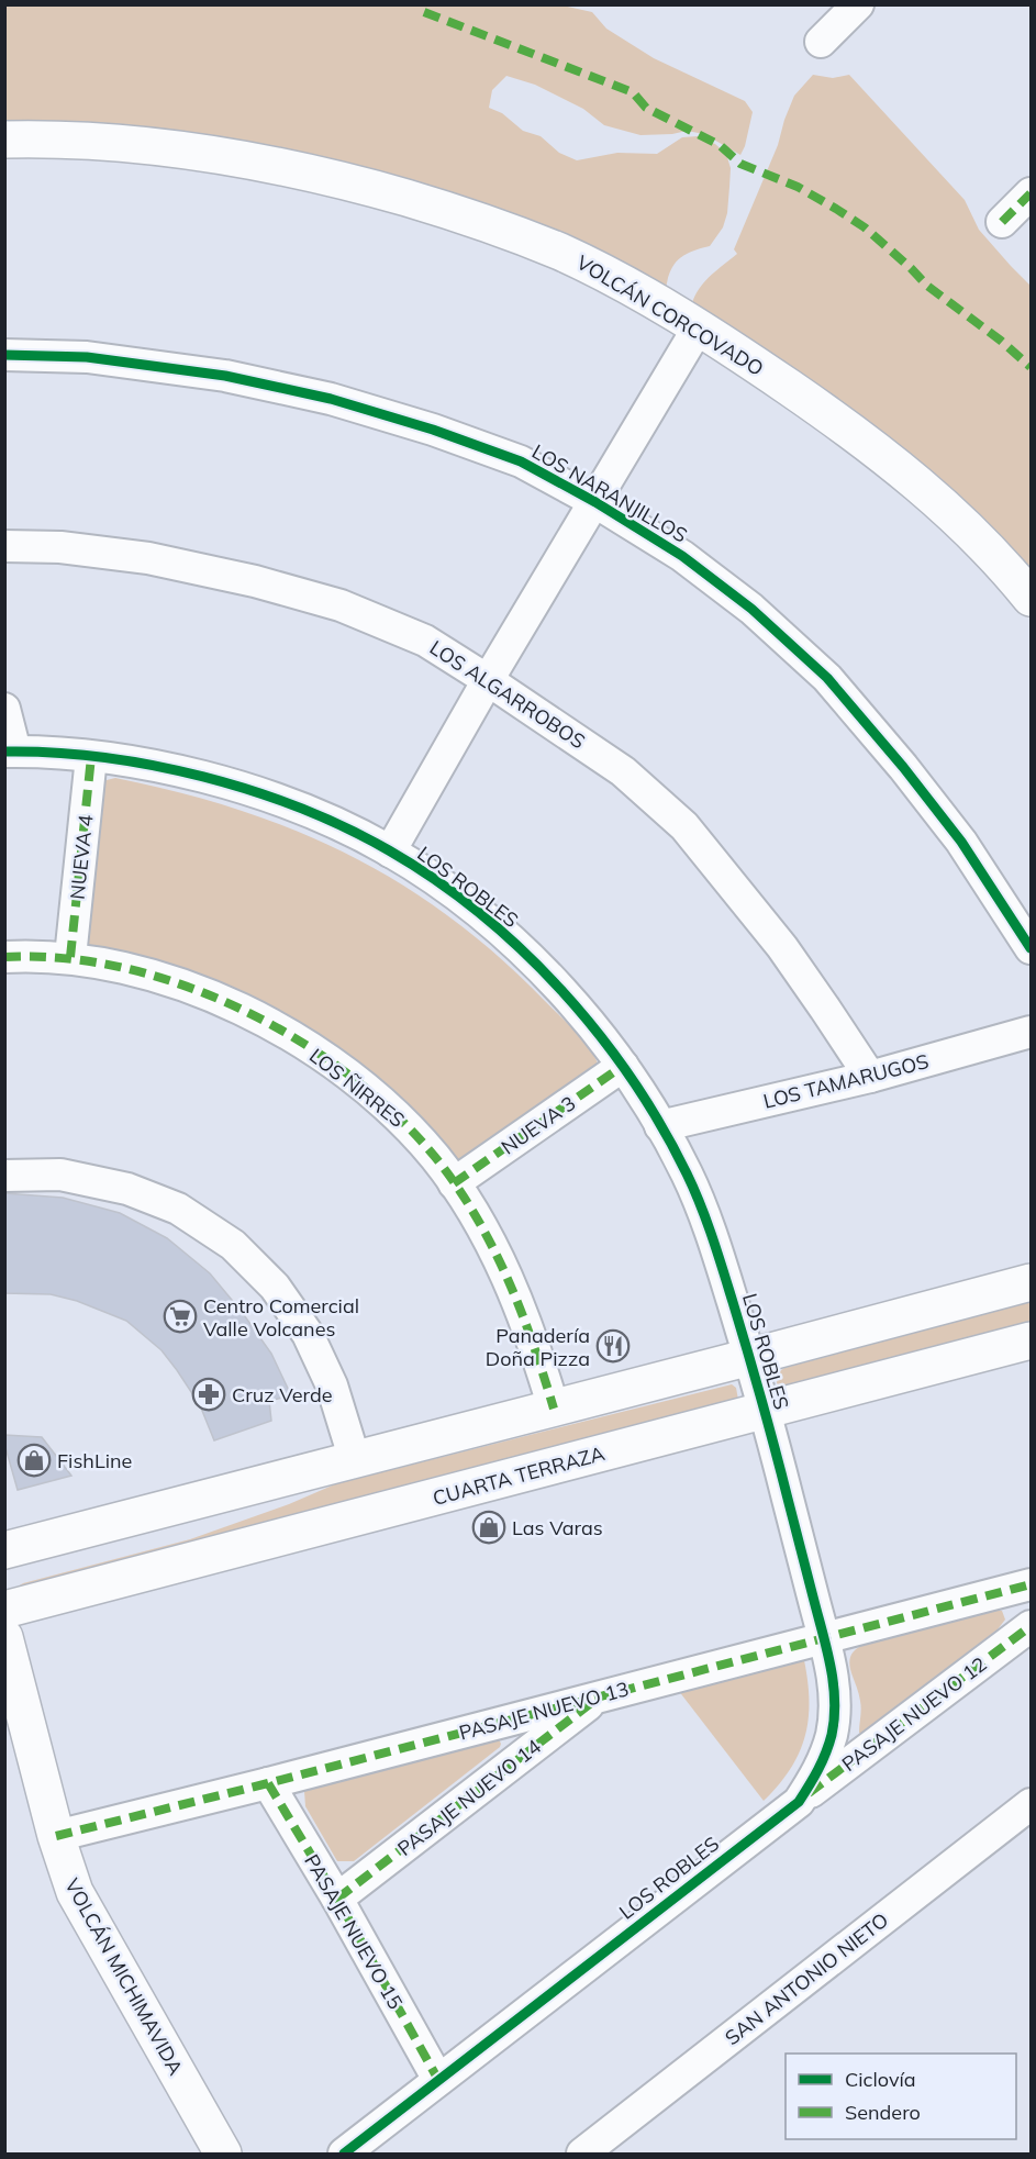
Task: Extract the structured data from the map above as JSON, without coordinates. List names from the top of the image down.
{
  "streets": {
    "main road": ["VOLCÁN CORCOVADO", "CUARTA TERRAZA", "VOLCÁN MICHIMAVIDA"],
    "street": [
      "LOS NARANJILLOS",
      "LOS ALGARROBOS",
      "NUEVA 4",
      "LOS ROBLES",
      "LOS TAMARUGOS",
      "LOS ÑIRRES",
      "NUEVA 3",
      "PASAJE NUEVO 13",
      "PASAJE NUEVO 12",
      "PASAJE NUEVO 14",
      "PASAJE NUEVO 15",
      "SAN ANTONIO NIETO"
    ]
  },
  "crossings": [
    ["LOS ALGARROBOS", "LOS TAMARUGOS"],
    ["NUEVA 4", "LOS ROBLES"],
    ["NUEVA 4", "LOS ÑIRRES"],
    ["LOS ROBLES", "LOS TAMARUGOS"],
    ["LOS ROBLES", "NUEVA 3"],
    ["LOS ROBLES", "CUARTA TERRAZA"],
    ["LOS ROBLES", "PASAJE NUEVO 13"],
    ["LOS ROBLES", "PASAJE NUEVO 12"],
    ["LOS ROBLES", "PASAJE NUEVO 15"],
    ["LOS ÑIRRES", "NUEVA 3"],
    ["PASAJE NUEVO 13", "PASAJE NUEVO 14"],
    ["PASAJE NUEVO 13", "PASAJE NUEVO 15"],
    ["PASAJE NUEVO 13", "VOLCÁN MICHIMAVIDA"],
    ["PASAJE NUEVO 14", "PASAJE NUEVO 15"]
  ],
  "places": {
    "supermarket": ["Centro Comercial Valle Volcanes"],
    "restaurant": ["Panadería Doña Pizza"],
    "pharmacy": ["Cruz Verde"],
    "shop": ["FishLine", "Las Varas"]
  },
  "legend": ["Ciclovía", "Sendero"]
}
